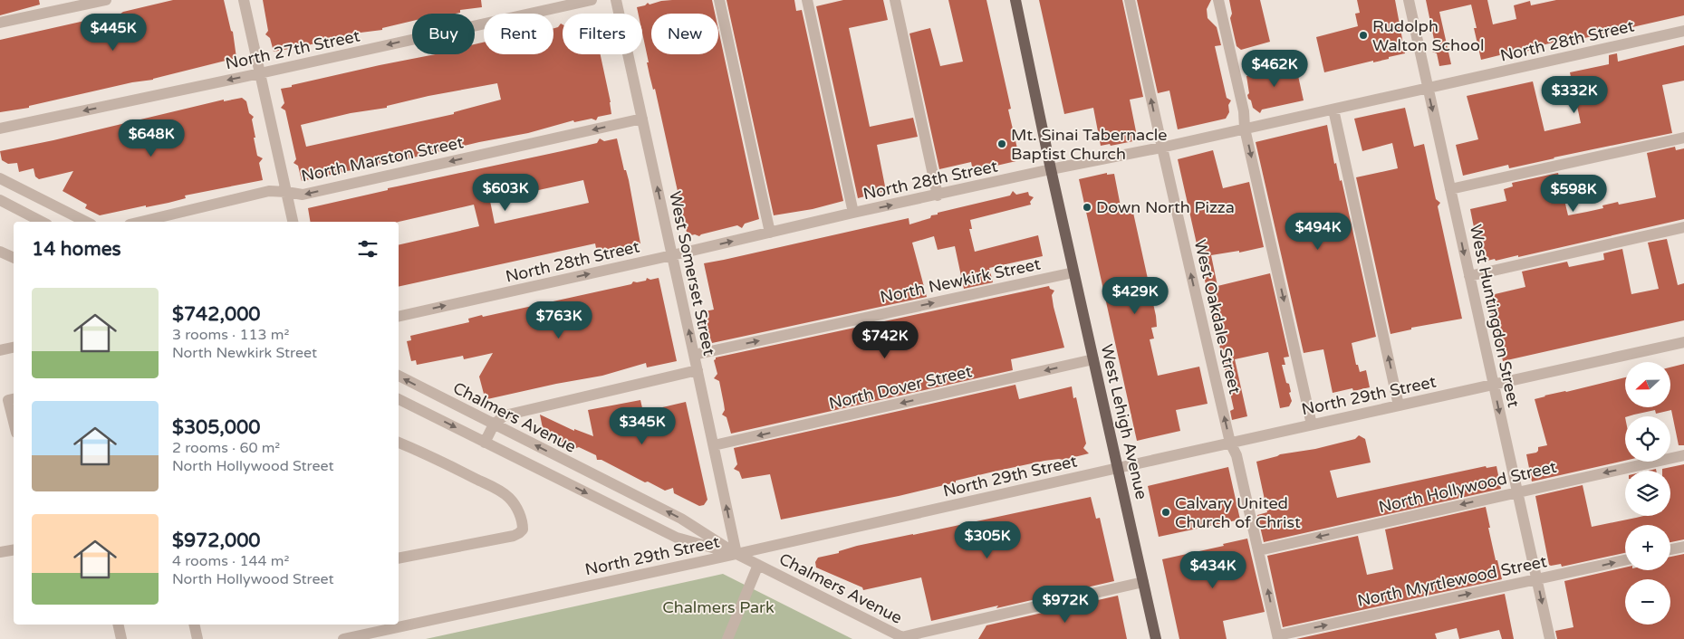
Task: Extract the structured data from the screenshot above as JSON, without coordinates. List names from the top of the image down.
{
  "streets": {
    "main road": ["West Lehigh Avenue"],
    "street": [
      "North 28th Street",
      "North 27th Street",
      "North Marston Street",
      "West Somerset Street",
      "North Newkirk Street",
      "West Huntingdon Street",
      "West Oakdale Street",
      "North Dover Street",
      "North 29th Street",
      "Chalmers Avenue",
      "North Hollywood Street",
      "North Myrtlewood Street"
    ]
  },
  "crossings": [
    ["North 28th Street", "West Somerset Street"],
    ["North 28th Street", "West Huntingdon Street"],
    ["North 28th Street", "West Oakdale Street"],
    ["North 28th Street", "West Lehigh Avenue"],
    ["North Marston Street", "West Somerset Street"],
    ["West Somerset Street", "North Newkirk Street"],
    ["West Somerset Street", "North Dover Street"],
    ["West Somerset Street", "North 29th Street"],
    ["West Somerset Street", "Chalmers Avenue"],
    ["North Newkirk Street", "West Lehigh Avenue"],
    ["West Huntingdon Street", "North 29th Street"],
    ["West Huntingdon Street", "North Hollywood Street"],
    ["West Huntingdon Street", "North Myrtlewood Street"],
    ["West Oakdale Street", "North 29th Street"],
    ["West Oakdale Street", "North Hollywood Street"],
    ["West Oakdale Street", "North Myrtlewood Street"],
    ["North Dover Street", "West Lehigh Avenue"],
    ["North 29th Street", "Chalmers Avenue"],
    ["North 29th Street", "West Lehigh Avenue"]
  ],
  "one_way": [
    "North 28th Street",
    "North 27th Street",
    "North Marston Street",
    "North Newkirk Street",
    "North Dover Street",
    "North Hollywood Street",
    "North Myrtlewood Street"
  ],
  "parks": ["Chalmers Park"],
  "places": [
    "Rudolph Walton School",
    "Mt. Sinai Tabernacle Baptist Church",
    "Down North Pizza",
    "Calvary United Church of Christ"
  ],
  "north": "left",
  "page": {
    "price": [
      "$445K",
      "$462K",
      "$332K",
      "$648K",
      "$603K",
      "$598K",
      "$494K",
      "$429K",
      "$763K",
      "$742K",
      "$345K",
      "$305K",
      "$434K",
      "$972K"
    ],
    "chip": [
      "Buy",
      "Rent",
      "Filters",
      "New"
    ],
    "heading": "14 homes",
    "list": [
      {
        "name": "$742,000",
        "note": "3 rooms · 113 m² · North Newkirk Street"
      },
      {
        "name": "$305,000",
        "note": "2 rooms · 60 m² · North Hollywood Street"
      },
      {
        "name": "$972,000",
        "note": "4 rooms · 144 m² · North Hollywood Street"
      }
    ],
    "map_buttons": ["+", "−"]
  }
}
